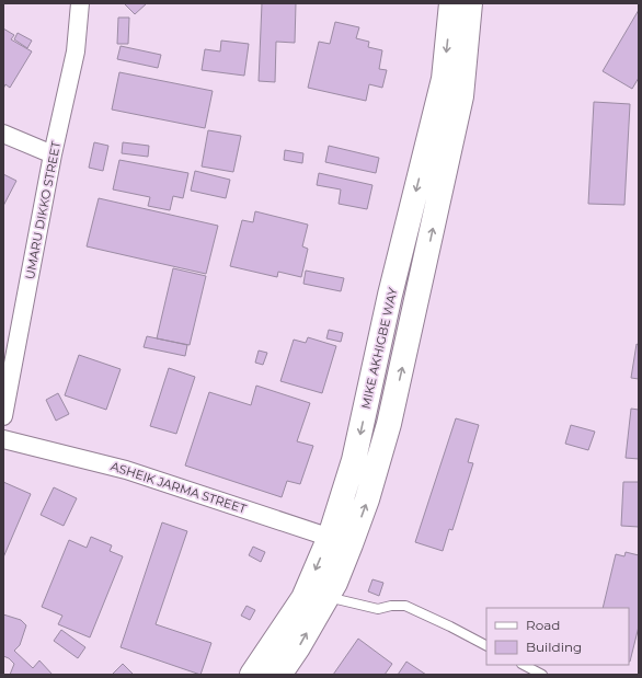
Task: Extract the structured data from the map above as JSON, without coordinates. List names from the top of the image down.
{
  "streets": {
    "street": ["UMARU DIKKO STREET", "MIKE AKHIGBE WAY", "ASHEIK JARMA STREET"]
  },
  "crossings": [
    ["MIKE AKHIGBE WAY", "ASHEIK JARMA STREET"]
  ],
  "legend": ["Road", "Building"]
}
